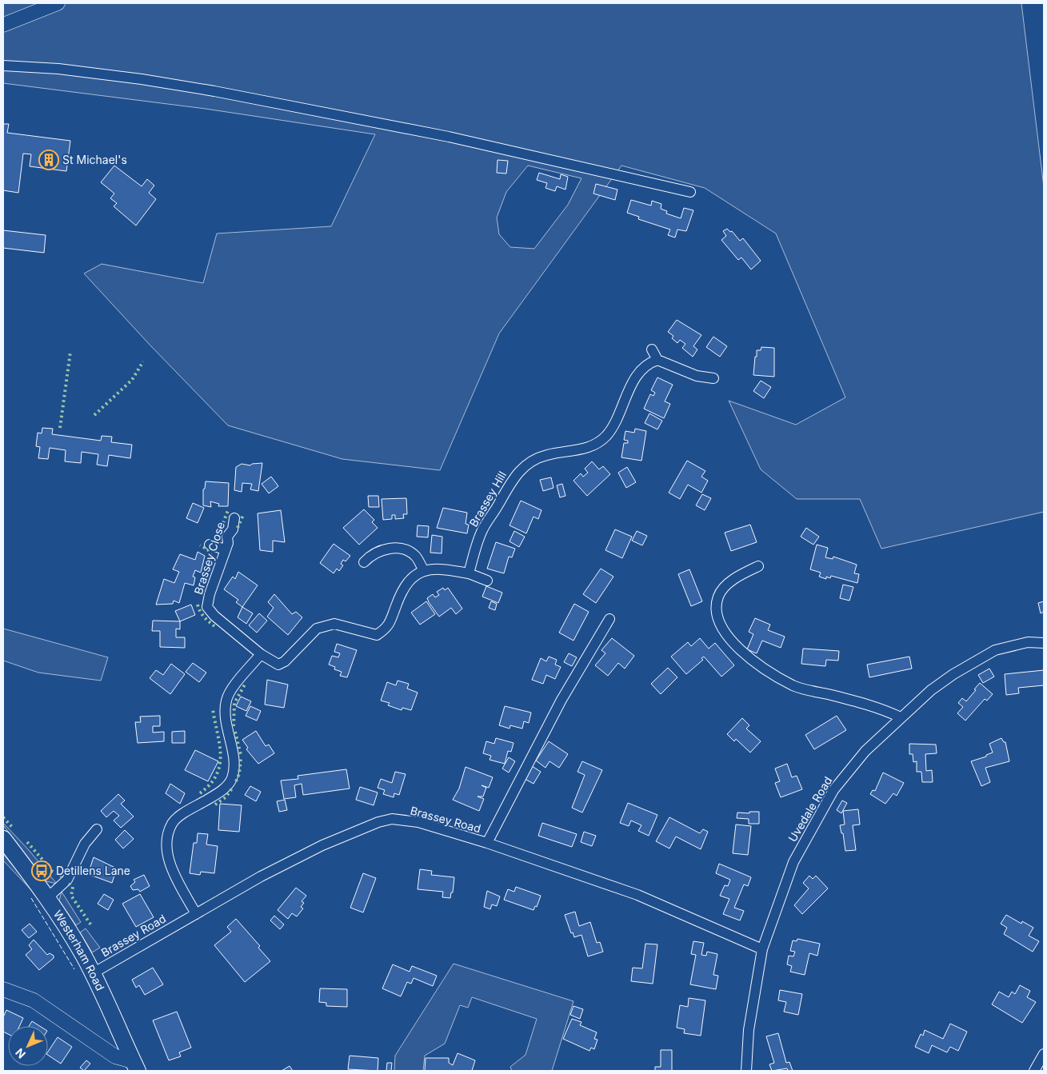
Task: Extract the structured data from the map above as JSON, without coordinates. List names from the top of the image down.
{
  "streets": {
    "main road": ["Westerham Road"],
    "street": [
      "Brassey Hill",
      "Brassey Close",
      "Uvedale Road",
      "Brassey Road"
    ]
  },
  "crossings": [
    ["Uvedale Road", "Brassey Road"],
    ["Brassey Road", "Westerham Road"]
  ],
  "places": {
    "building": ["St Michael's"],
    "bus stop": ["Detillens Lane"]
  },
  "north": "bottom left"
}
